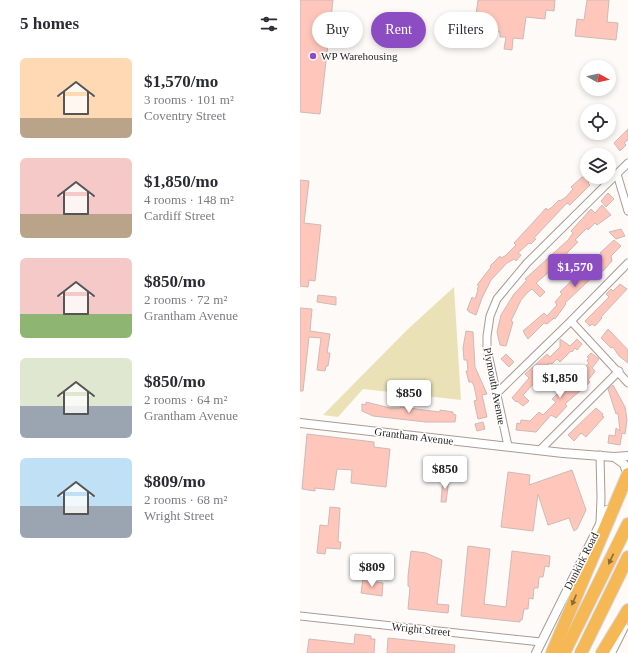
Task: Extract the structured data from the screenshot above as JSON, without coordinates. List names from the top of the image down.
{
  "streets": {
    "street": [
      "Plymouth Avenue",
      "Grantham Avenue",
      "Dunkirk Road",
      "Wright Street"
    ]
  },
  "crossings": [
    ["Plymouth Avenue", "Grantham Avenue"],
    ["Dunkirk Road", "Wright Street"]
  ],
  "places": ["WP Warehousing"],
  "north": "right",
  "page": {
    "heading": "5 homes",
    "chip": ["Buy", "Rent", "Filters"],
    "list": [
      {
        "name": "$1,570/mo",
        "note": "3 rooms · 101 m² · Coventry Street"
      },
      {
        "name": "$1,850/mo",
        "note": "4 rooms · 148 m² · Cardiff Street"
      },
      {
        "name": "$850/mo",
        "note": "2 rooms · 72 m² · Grantham Avenue"
      },
      {
        "name": "$850/mo",
        "note": "2 rooms · 64 m² · Grantham Avenue"
      },
      {
        "name": "$809/mo",
        "note": "2 rooms · 68 m² · Wright Street"
      }
    ],
    "price": [
      "$1,570",
      "$1,850",
      "$850",
      "$850",
      "$809"
    ]
  }
}
